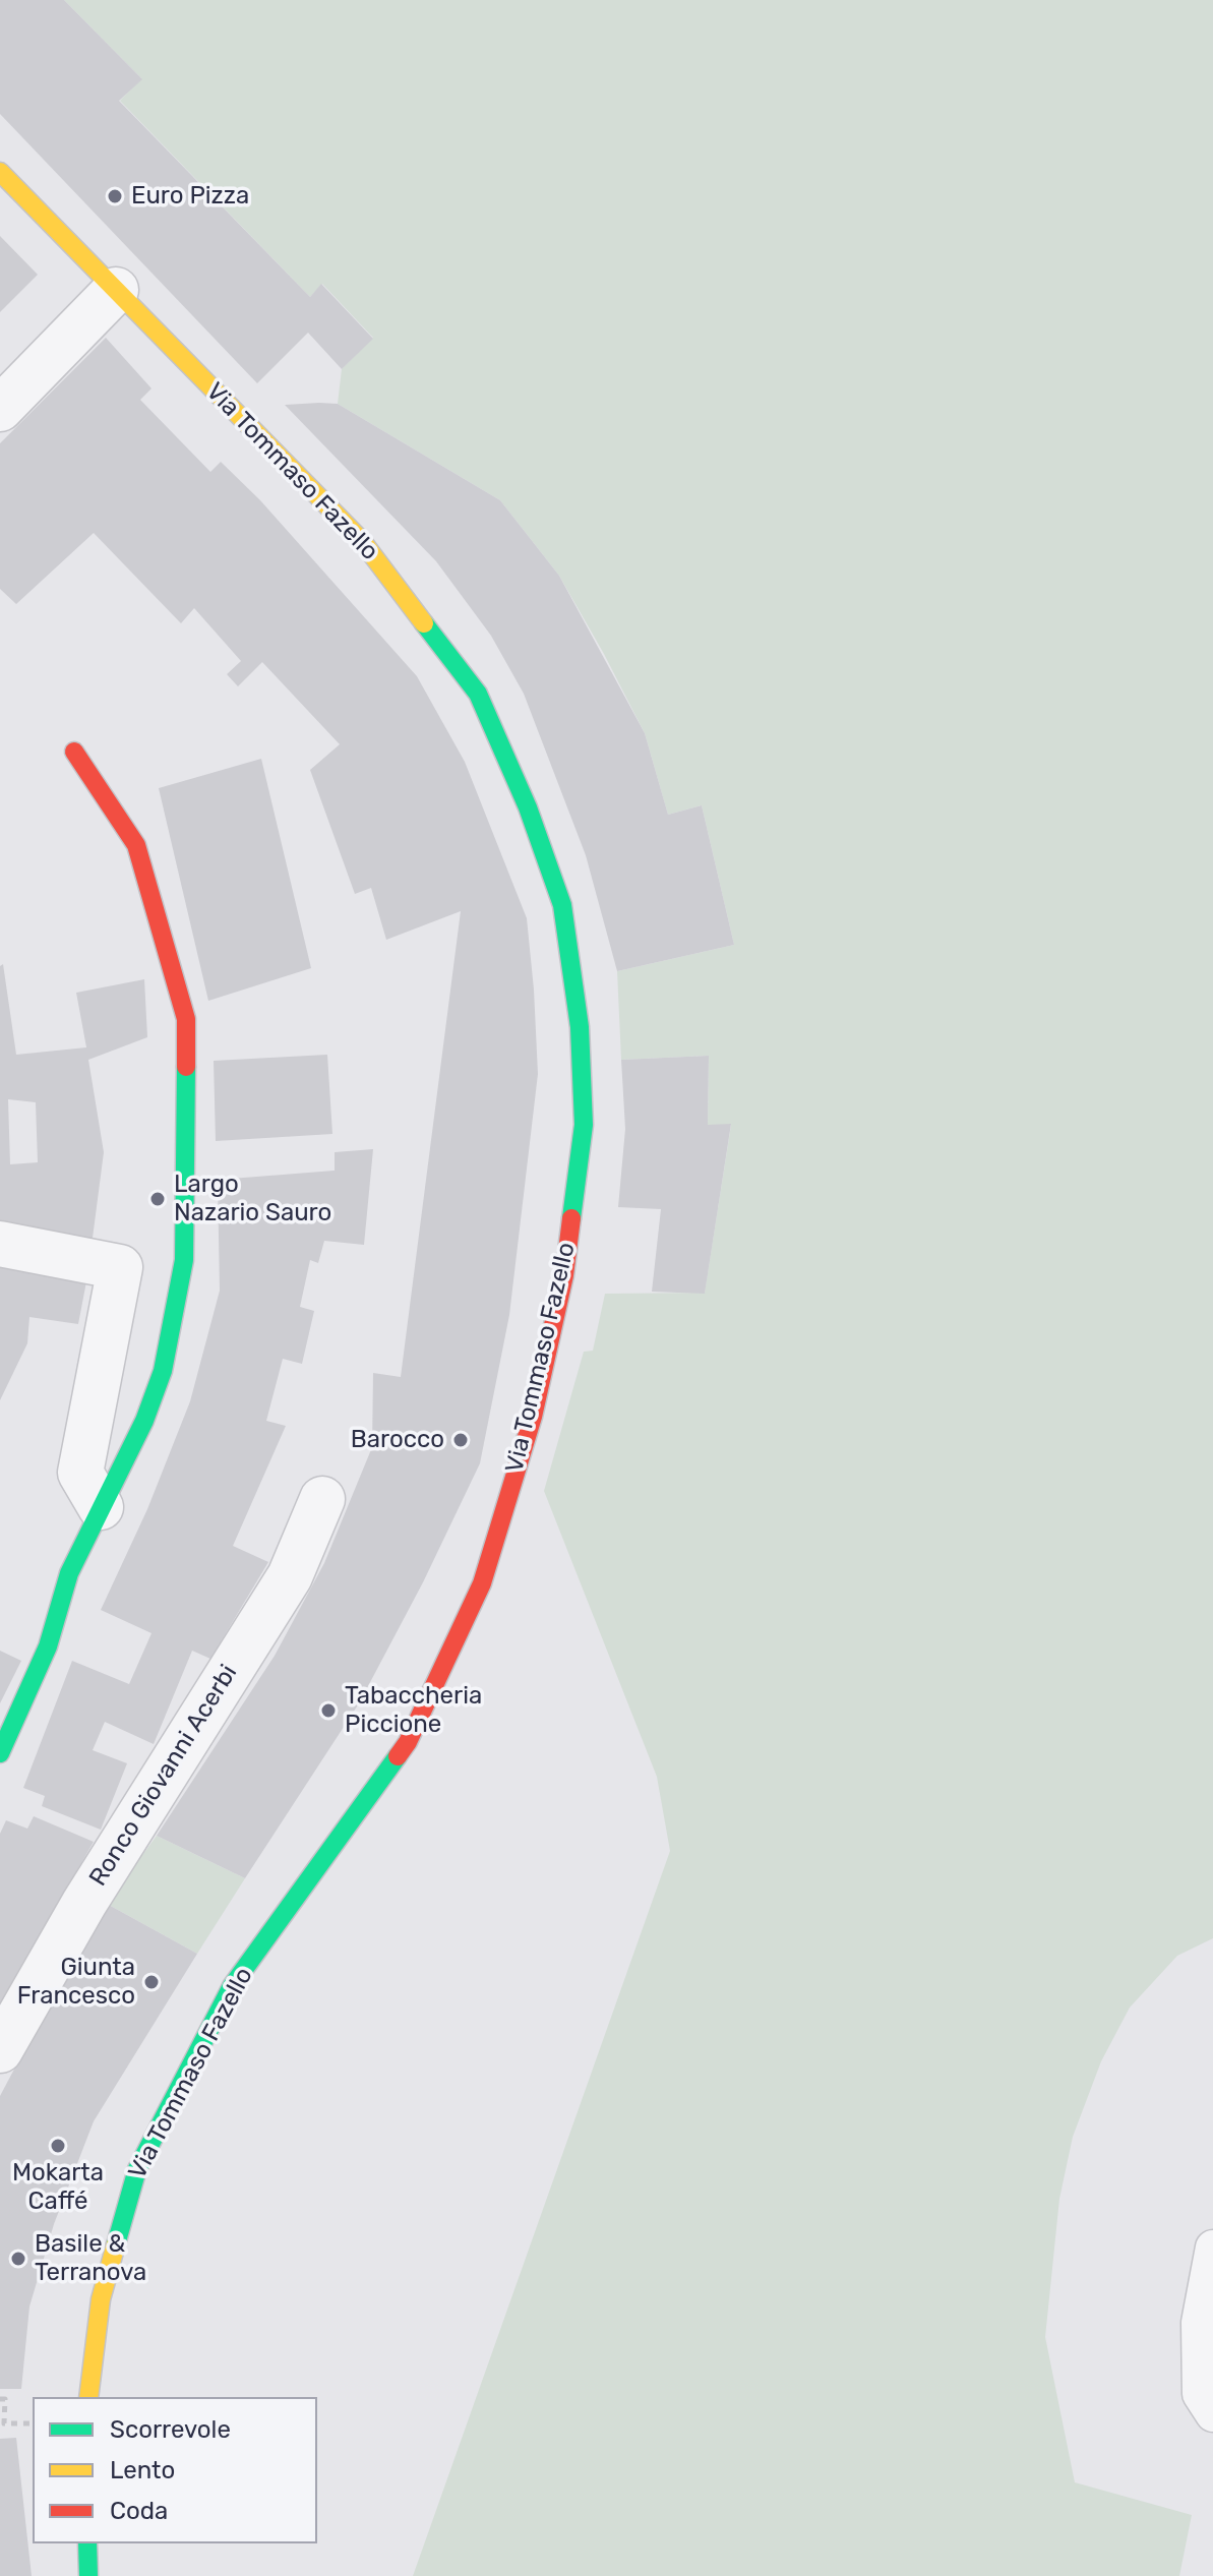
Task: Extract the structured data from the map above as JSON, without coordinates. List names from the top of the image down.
{
  "streets": {
    "main road": ["Via Tommaso Fazello"],
    "street": ["Ronco Giovanni Acerbi"]
  },
  "places": [
    "Euro Pizza",
    "Largo Nazario Sauro",
    "Barocco",
    "Tabaccheria Piccione",
    "Giunta Francesco",
    "Mokarta Caffé",
    "Basile & Terranova"
  ],
  "legend": ["Scorrevole", "Lento", "Coda"]
}
